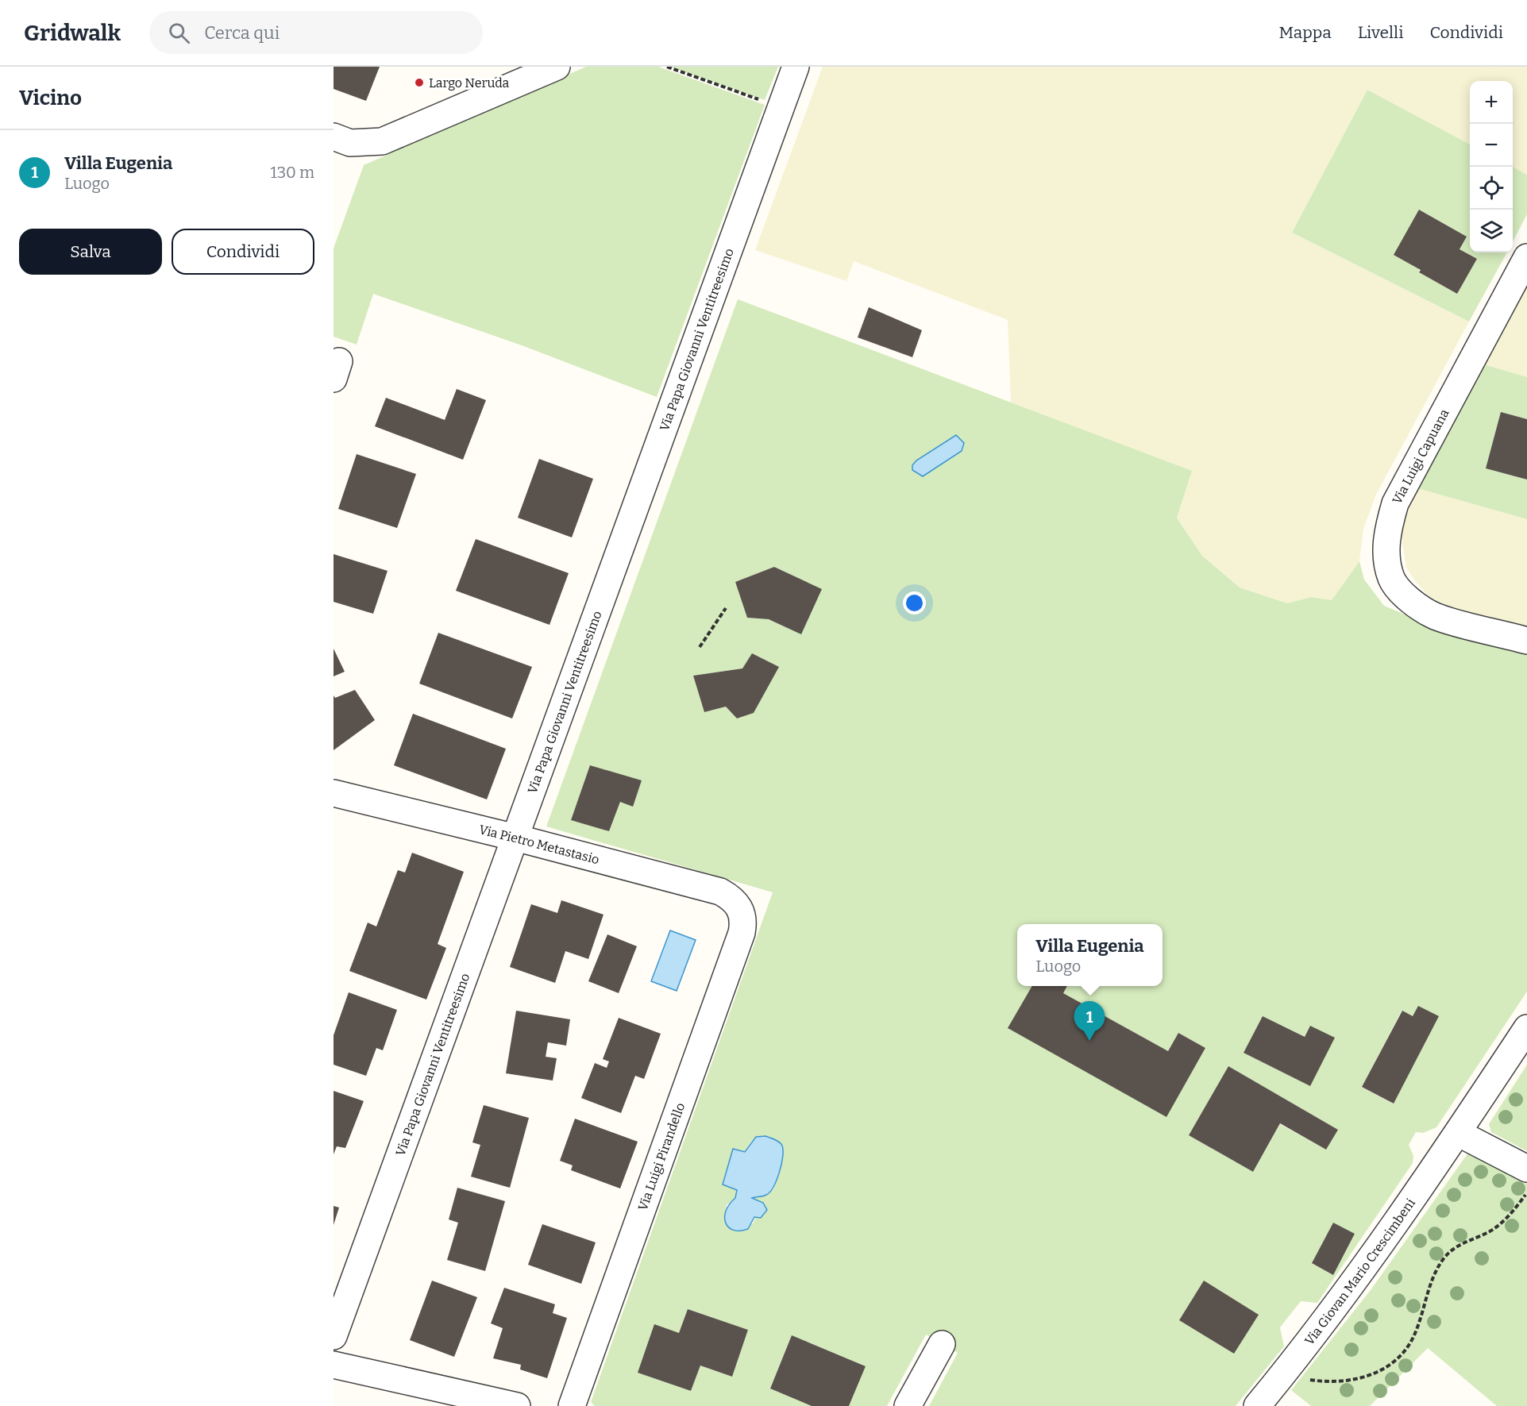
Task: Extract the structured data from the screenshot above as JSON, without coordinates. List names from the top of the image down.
{
  "streets": {
    "street": [
      "Via Papa Giovanni Ventitreesimo",
      "Via Luigi Capuana",
      "Via Pietro Metastasio",
      "Via Luigi Pirandello",
      "Via Giovan Mario Crescimbeni"
    ]
  },
  "crossings": [
    ["Via Papa Giovanni Ventitreesimo", "Via Pietro Metastasio"],
    ["Via Pietro Metastasio", "Via Luigi Pirandello"]
  ],
  "places": ["Largo Neruda"],
  "page": {
    "header": "Gridwalk",
    "search": "Cerca qui",
    "nav": ["Mappa", "Livelli", "Condividi"],
    "heading": "Vicino",
    "map_buttons": ["+", "−"],
    "list": [
      {
        "mark": "1",
        "name": "Villa Eugenia",
        "note": "Luogo",
        "value": "130 m"
      }
    ],
    "buttons": ["Salva", "Condividi"],
    "popup": ["Villa Eugenia", "Luogo"],
    "pins": "1"
  }
}
